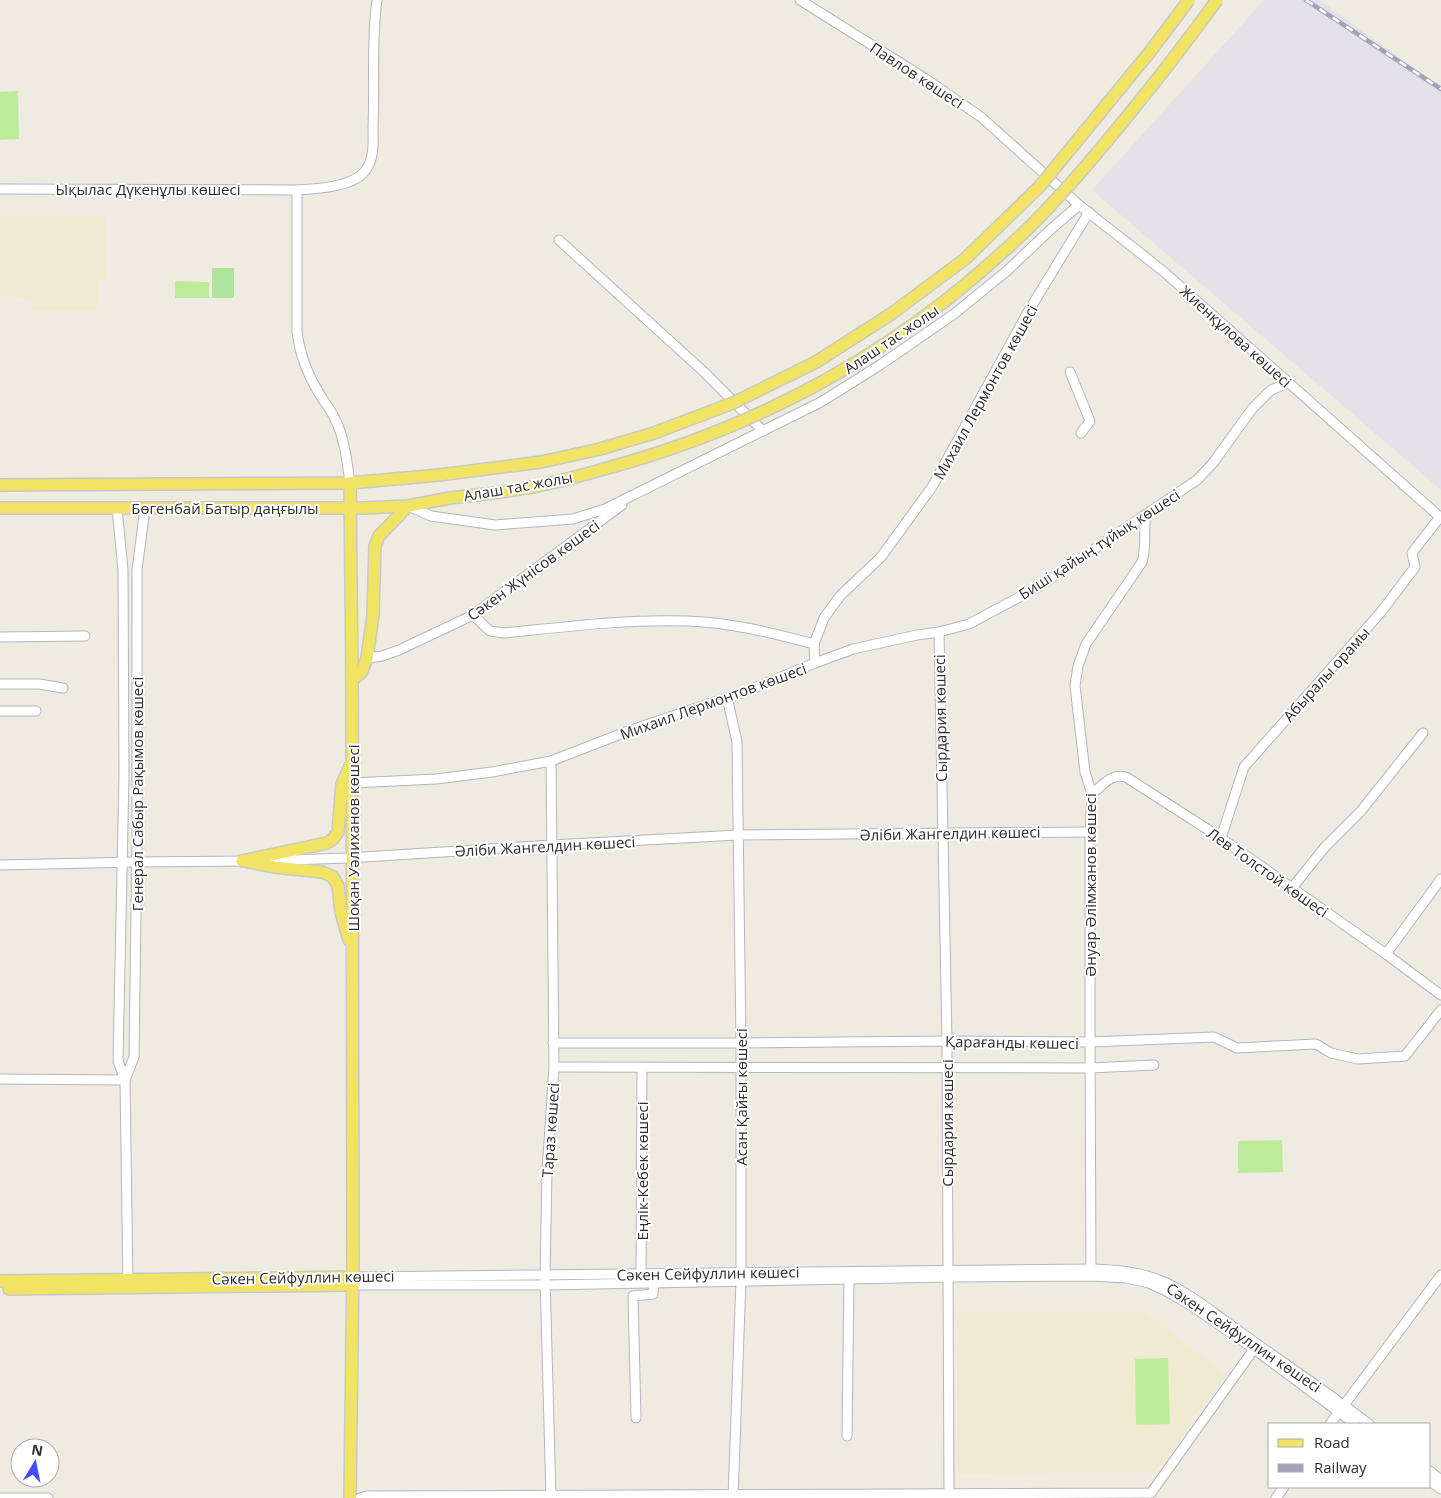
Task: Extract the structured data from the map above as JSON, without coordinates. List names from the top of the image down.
{
  "streets": {
    "main road": [
      "Алаш тас жолы",
      "Бөгенбай Батыр даңғылы",
      "Шоқан Уәлиханов көшесі",
      "Сәкен Сейфуллин көшесі"
    ],
    "street": [
      "Павлов көшесі",
      "Ықылас Дүкенұлы көшесі",
      "Жиенқұлова көшесі",
      "Михаил Лермонтов көшесі",
      "Биші қайың тұйық көшесі",
      "Сәкен Жүнісов көшесі",
      "Абыралы орамы",
      "Сырдария көшесі",
      "Генерал Сабыр Рақымов көшесі",
      "Әліби Жангелдин көшесі",
      "Лев Толстой көшесі",
      "Әнуар Әлімжанов көшесі",
      "Қарағанды көшесі",
      "Асан Қайғы көшесі",
      "Тараз көшесі",
      "Еңлік-Кебек көшесі"
    ]
  },
  "crossings": [
    ["Павлов көшесі", "Жиенқұлова көшесі"],
    ["Ықылас Дүкенұлы көшесі", "Шоқан Уәлиханов көшесі"],
    ["Жиенқұлова көшесі", "Михаил Лермонтов көшесі"],
    ["Жиенқұлова көшесі", "Биші қайың тұйық көшесі"],
    ["Жиенқұлова көшесі", "Абыралы орамы"],
    ["Алаш тас жолы", "Бөгенбай Батыр даңғылы"],
    ["Михаил Лермонтов көшесі", "Биші қайың тұйық көшесі"],
    ["Михаил Лермонтов көшесі", "Шоқан Уәлиханов көшесі"],
    ["Михаил Лермонтов көшесі", "Асан Қайғы көшесі"],
    ["Михаил Лермонтов көшесі", "Тараз көшесі"],
    ["Бөгенбай Батыр даңғылы", "Генерал Сабыр Рақымов көшесі"],
    ["Бөгенбай Батыр даңғылы", "Шоқан Уәлиханов көшесі"],
    ["Биші қайың тұйық көшесі", "Сырдария көшесі"],
    ["Биші қайың тұйық көшесі", "Әнуар Әлімжанов көшесі"],
    ["Абыралы орамы", "Лев Толстой көшесі"],
    ["Сырдария көшесі", "Әліби Жангелдин көшесі"],
    ["Сырдария көшесі", "Қарағанды көшесі"],
    ["Сырдария көшесі", "Сәкен Сейфуллин көшесі"],
    ["Генерал Сабыр Рақымов көшесі", "Әліби Жангелдин көшесі"],
    ["Генерал Сабыр Рақымов көшесі", "Сәкен Сейфуллин көшесі"],
    ["Әліби Жангелдин көшесі", "Шоқан Уәлиханов көшесі"],
    ["Әліби Жангелдин көшесі", "Әнуар Әлімжанов көшесі"],
    ["Әліби Жангелдин көшесі", "Асан Қайғы көшесі"],
    ["Әліби Жангелдин көшесі", "Тараз көшесі"],
    ["Шоқан Уәлиханов көшесі", "Сәкен Сейфуллин көшесі"],
    ["Лев Толстой көшесі", "Әнуар Әлімжанов көшесі"],
    ["Әнуар Әлімжанов көшесі", "Қарағанды көшесі"],
    ["Әнуар Әлімжанов көшесі", "Сәкен Сейфуллин көшесі"],
    ["Қарағанды көшесі", "Асан Қайғы көшесі"],
    ["Қарағанды көшесі", "Тараз көшесі"],
    ["Қарағанды көшесі", "Еңлік-Кебек көшесі"],
    ["Асан Қайғы көшесі", "Сәкен Сейфуллин көшесі"],
    ["Тараз көшесі", "Сәкен Сейфуллин көшесі"],
    ["Еңлік-Кебек көшесі", "Сәкен Сейфуллин көшесі"]
  ],
  "legend": ["Road", "Railway"],
  "north": "top"
}
